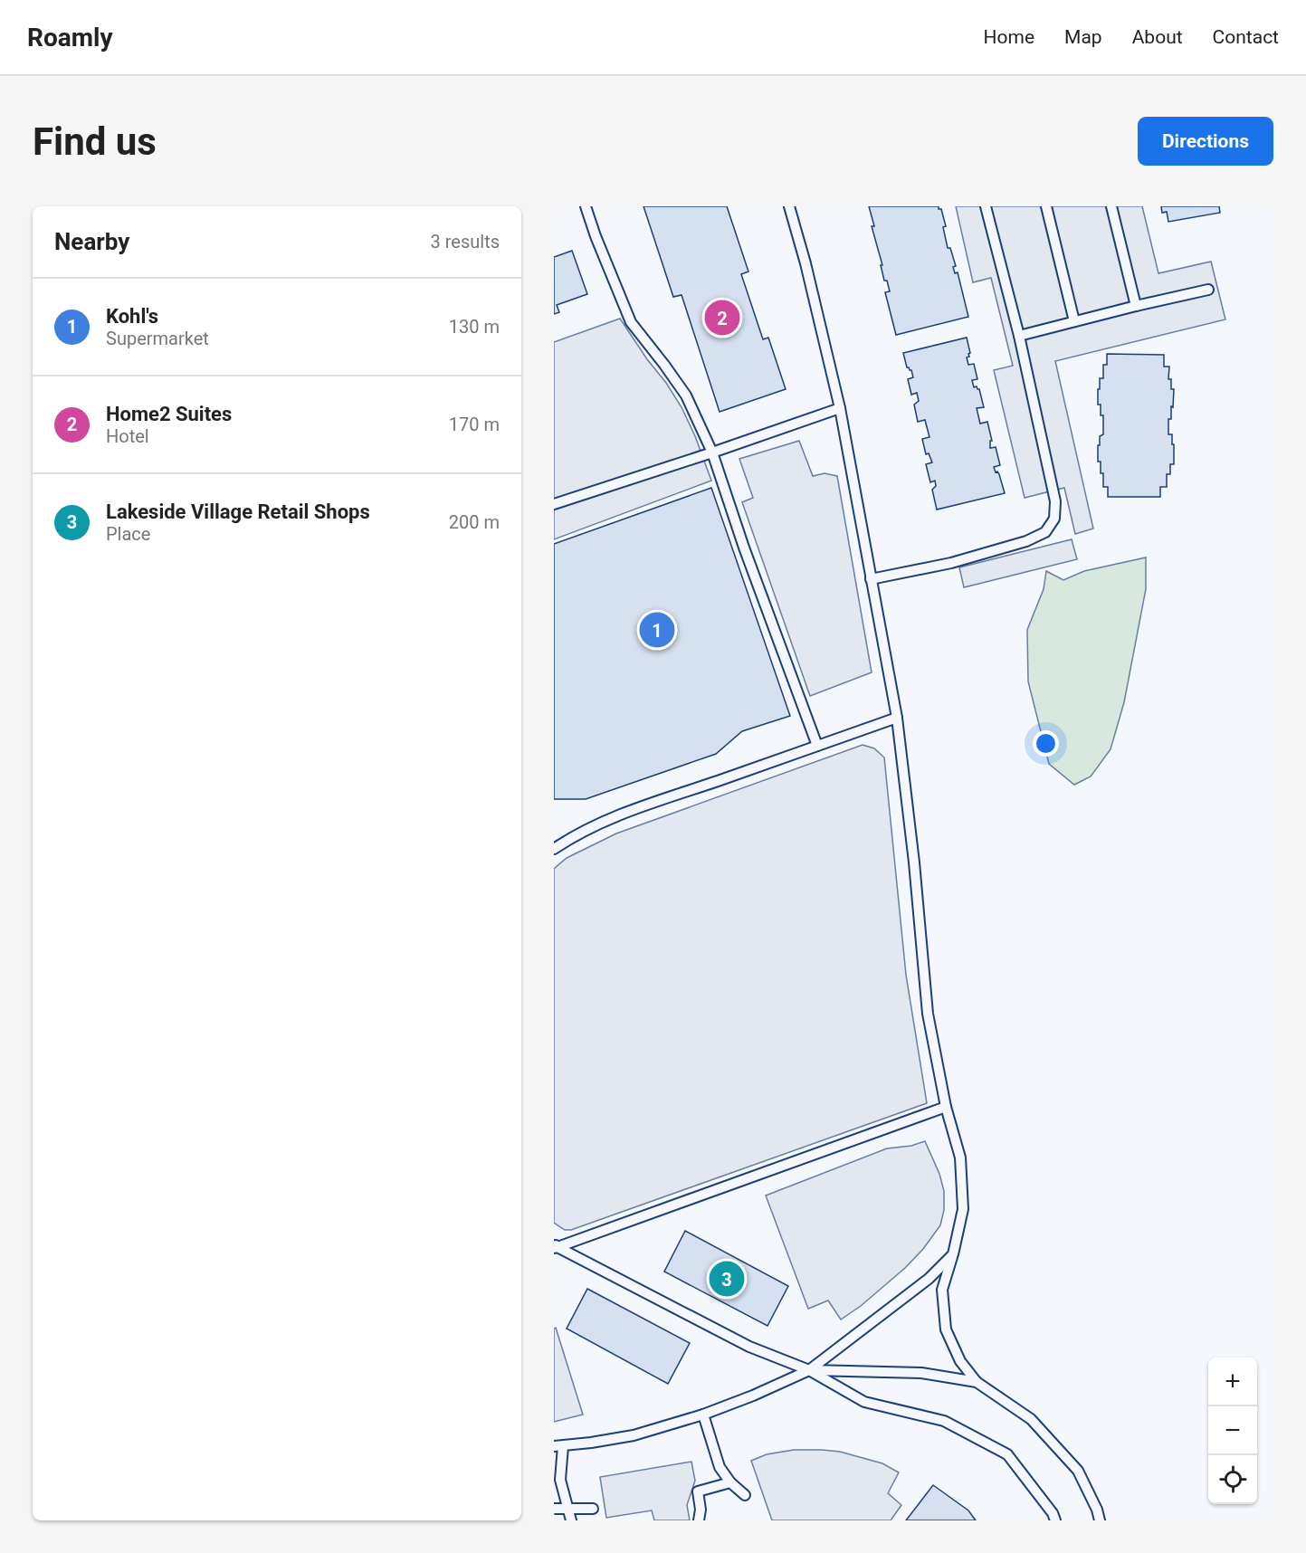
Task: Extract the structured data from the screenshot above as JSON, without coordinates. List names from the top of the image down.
{
  "page": {
    "header": "Roamly",
    "nav": [
      "Home",
      "Map",
      "About",
      "Contact"
    ],
    "buttons": "Directions",
    "title": "Find us",
    "heading": ["Nearby", "3 results"],
    "list": [
      {
        "mark": "1",
        "name": "Kohl's",
        "note": "Supermarket",
        "value": "130 m"
      },
      {
        "mark": "2",
        "name": "Home2 Suites",
        "note": "Hotel",
        "value": "170 m"
      },
      {
        "mark": "3",
        "name": "Lakeside Village Retail Shops",
        "note": "Place",
        "value": "200 m"
      }
    ],
    "pins": ["2", "1", "3"],
    "map_buttons": ["+", "−"]
  }
}
